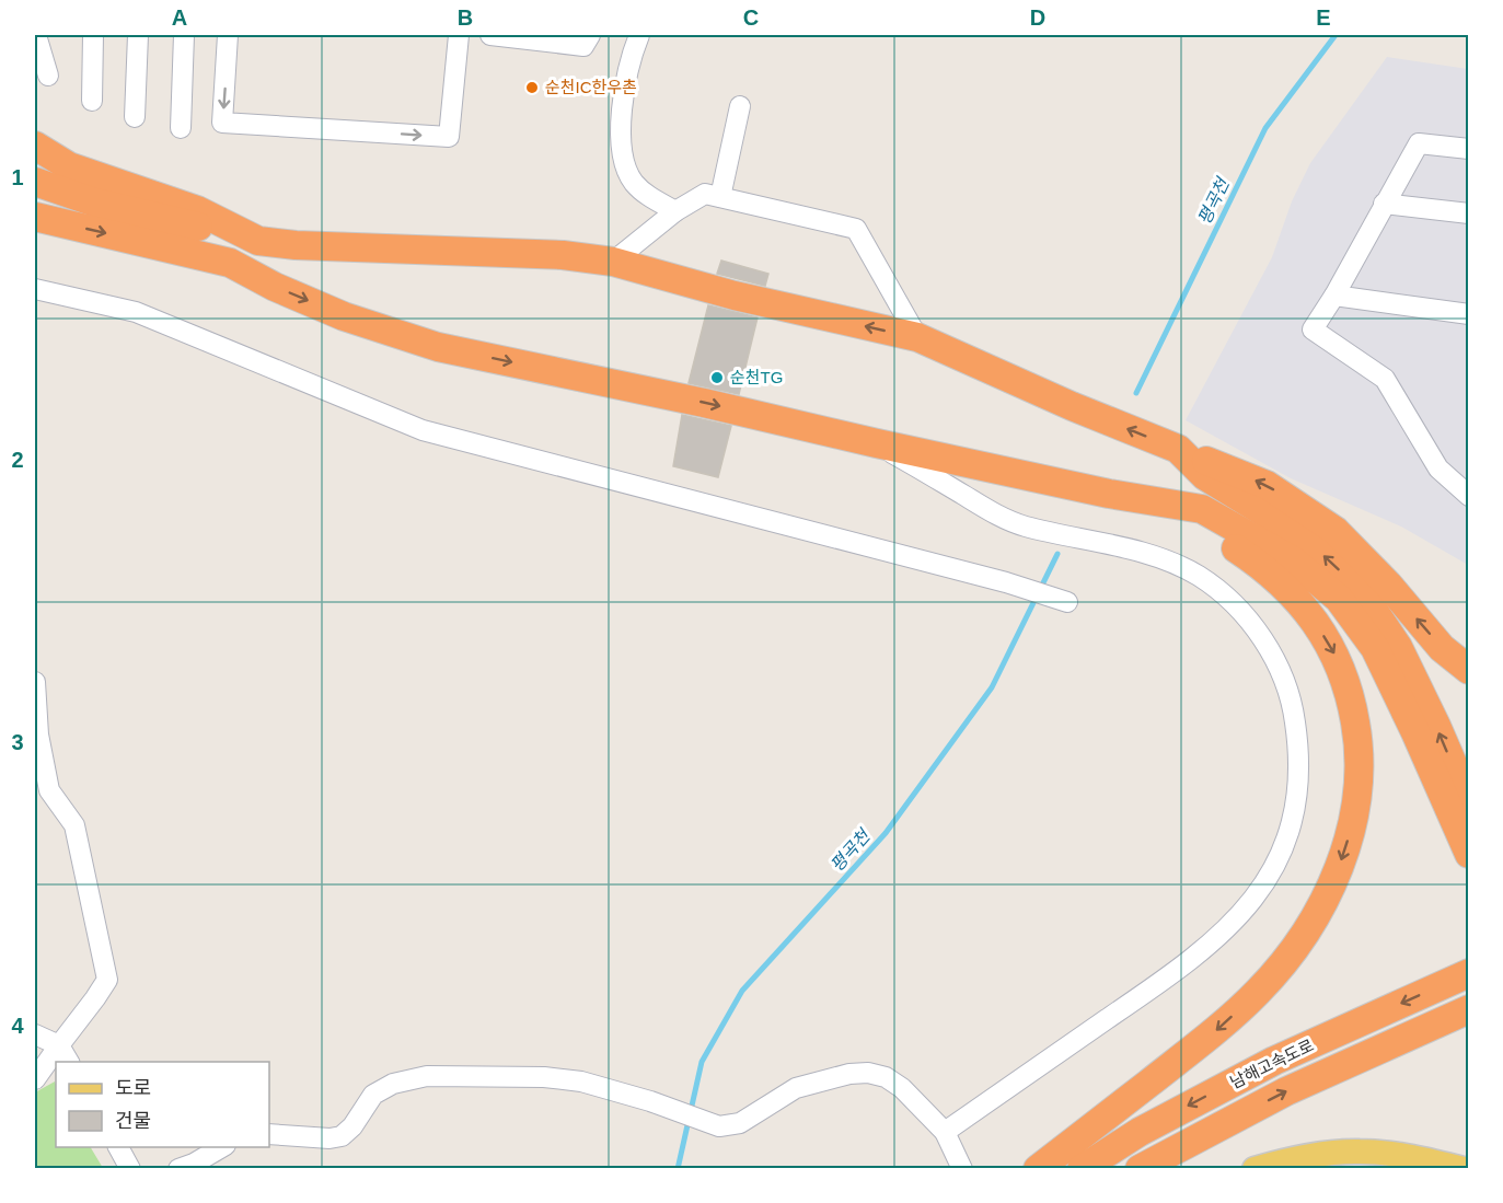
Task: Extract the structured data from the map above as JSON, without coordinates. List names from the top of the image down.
{
  "streets": {
    "highway": ["남해고속도로"]
  },
  "water": ["평곡천"],
  "places": ["순천IC한우촌", "순천TG"],
  "legend": ["도로", "건물"],
  "grid": {
    "columns": [
      "A",
      "B",
      "C",
      "D",
      "E"
    ],
    "rows": [
      "1",
      "2",
      "3",
      "4"
    ]
  }
}
